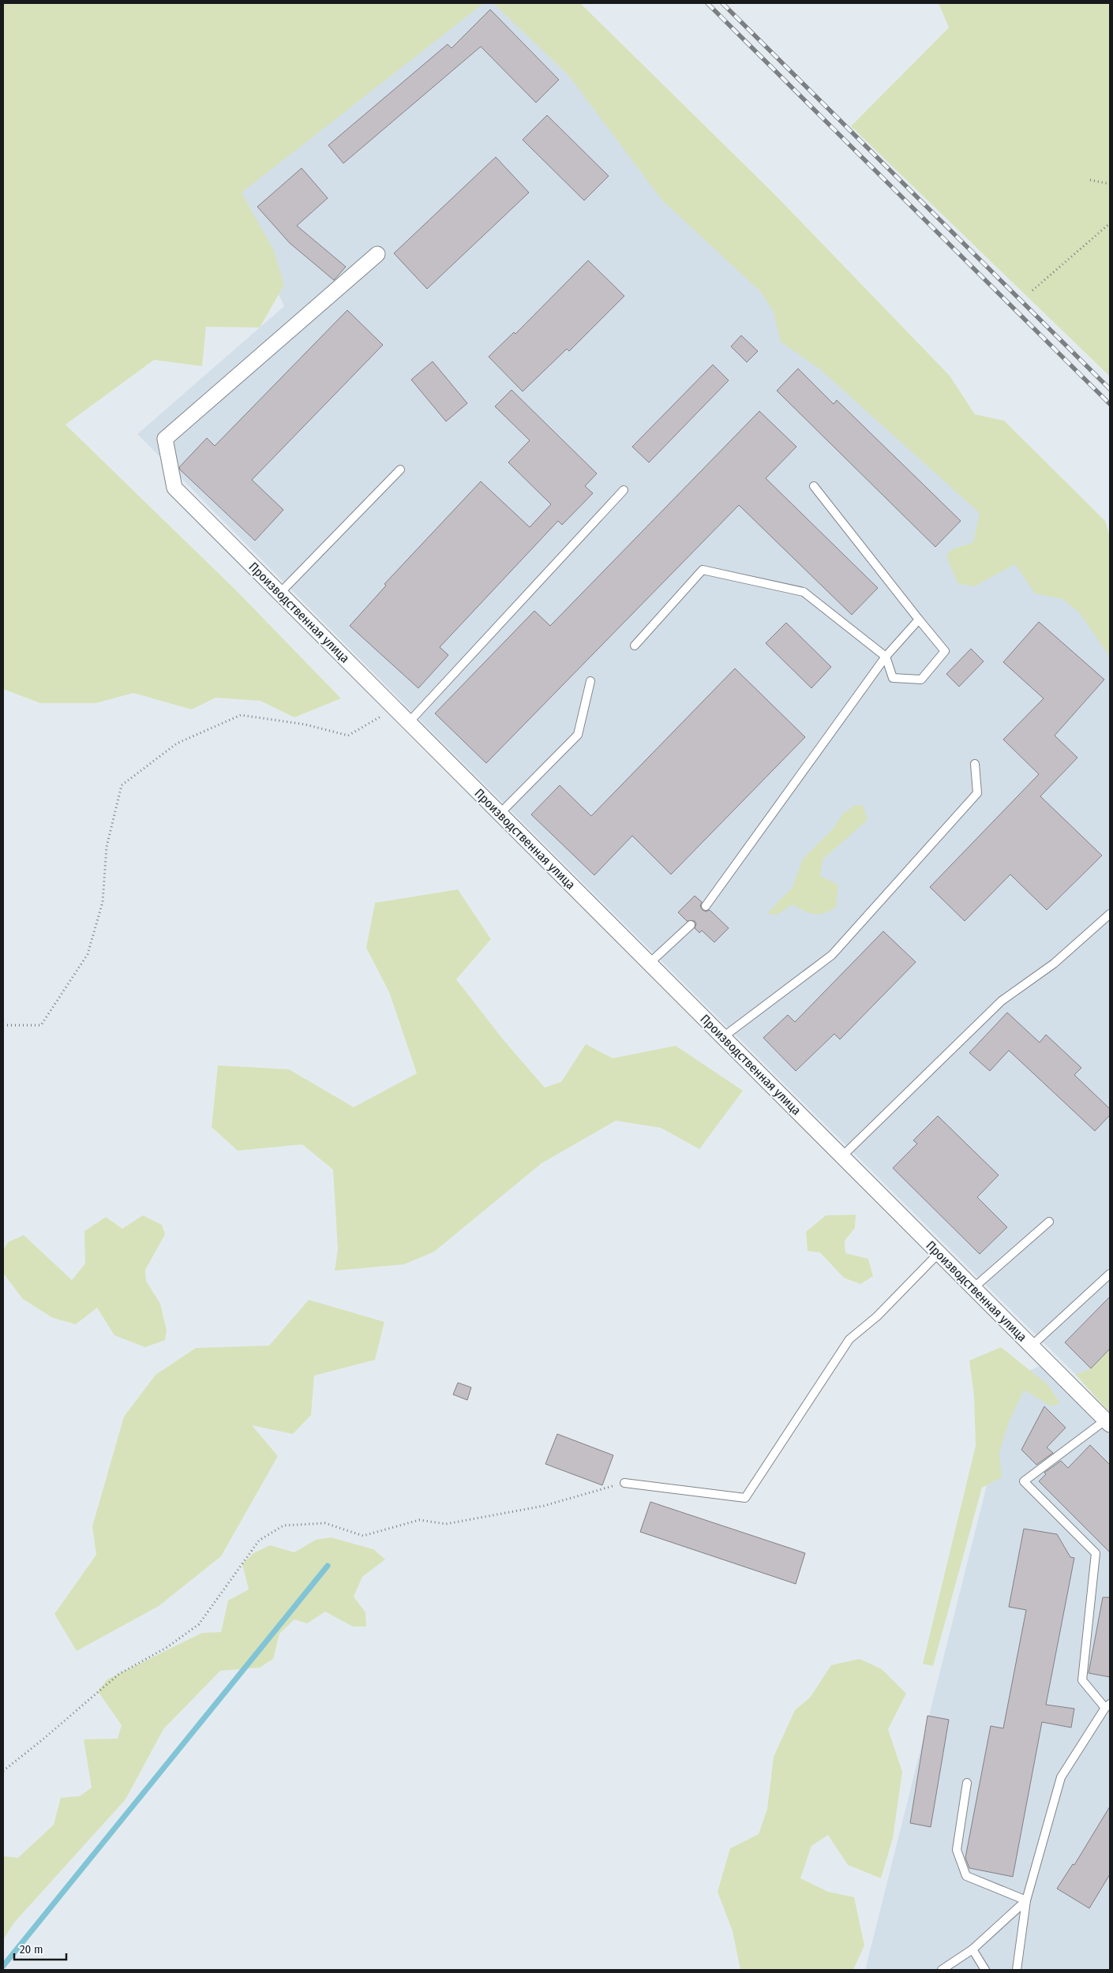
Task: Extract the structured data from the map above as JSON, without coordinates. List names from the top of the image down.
{
  "streets": {
    "street": ["Производственная улица"]
  },
  "scale_bar": "20 m"
}
